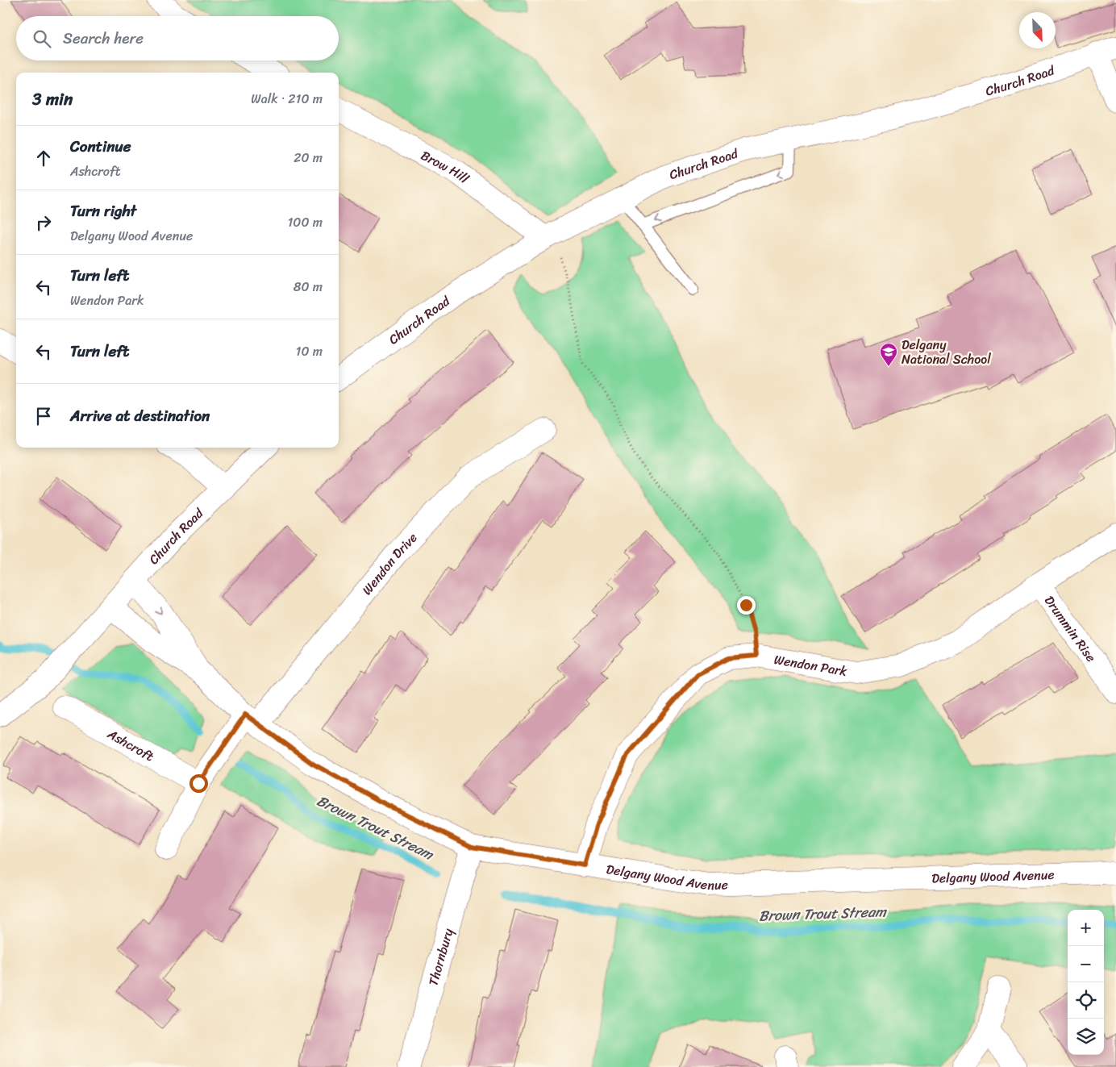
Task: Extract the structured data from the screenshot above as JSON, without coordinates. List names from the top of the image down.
{
  "streets": {
    "street": [
      "Church Road",
      "Brow Hill",
      "Wendon Drive",
      "Drummin Rise",
      "Wendon Park",
      "Ashcroft",
      "Delgany Wood Avenue",
      "Thornbury"
    ]
  },
  "crossings": [
    ["Church Road", "Brow Hill"],
    ["Church Road", "Delgany Wood Avenue"],
    ["Wendon Drive", "Delgany Wood Avenue"],
    ["Drummin Rise", "Wendon Park"],
    ["Wendon Park", "Delgany Wood Avenue"],
    ["Delgany Wood Avenue", "Thornbury"]
  ],
  "water": ["Brown Trout Stream"],
  "places": {
    "school or university": ["Delgany National School"]
  },
  "north": "bottom right",
  "page": {
    "search": "Search here",
    "heading": ["3 min", "Walk · 210 m"],
    "list": [
      ["Continue", "Ashcroft", "20 m"],
      ["Turn right", "Delgany Wood Avenue", "100 m"],
      ["Turn left", "Wendon Park", "80 m"],
      ["Turn left", "10 m"],
      "Arrive at destination"
    ],
    "map_buttons": ["+", "−"]
  }
}
